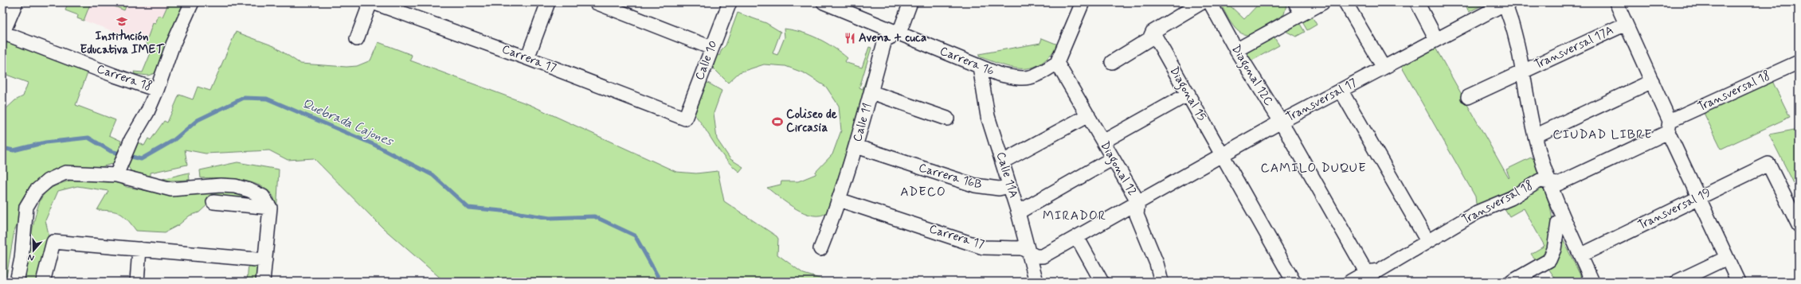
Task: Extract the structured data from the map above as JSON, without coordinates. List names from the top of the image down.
{
  "streets": {
    "street": [
      "Transversal 17A",
      "Carrera 17",
      "Calle 10",
      "Carrera 16",
      "Diagonal 12C",
      "Carrera 18",
      "Transversal 18",
      "Diagonal 15",
      "Transversal 17",
      "Calle 11",
      "Diagonal 12",
      "Calle 11A",
      "Carrera 16B",
      "Transversal 19"
    ]
  },
  "crossings": [
    ["Carrera 17", "Calle 10"],
    ["Carrera 17", "Transversal 17"],
    ["Carrera 17", "Calle 11"],
    ["Carrera 17", "Diagonal 12"],
    ["Carrera 17", "Calle 11A"],
    ["Carrera 16", "Calle 11"],
    ["Carrera 16", "Diagonal 12"],
    ["Carrera 16", "Calle 11A"],
    ["Diagonal 12C", "Transversal 18"],
    ["Diagonal 12C", "Transversal 17"],
    ["Diagonal 15", "Transversal 17"],
    ["Transversal 17", "Diagonal 12"],
    ["Calle 11", "Carrera 16B"],
    ["Calle 11A", "Carrera 16B"]
  ],
  "districts": [
    "CIUDAD LIBRE",
    "CAMILO DUQUE",
    "ADECO",
    "MIRADOR"
  ],
  "water": ["Quebrada Cajones"],
  "places": {
    "school or university": ["Institución Educativa IMET"],
    "restaurant": ["Avena + cuca"],
    "sports": ["Coliseo de Circasia"]
  },
  "north": "bottom"
}
